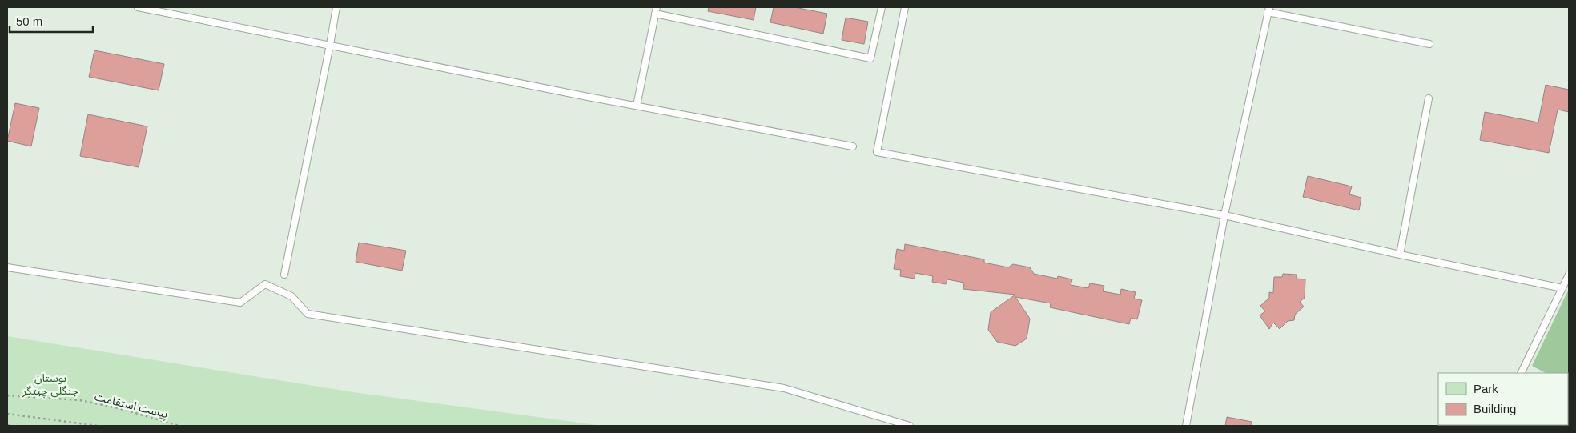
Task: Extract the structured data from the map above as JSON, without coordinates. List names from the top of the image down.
{
  "streets": {
    "path": ["پیست استقامت"]
  },
  "parks": ["بوستان جنگلی چیتگر"],
  "legend": ["Park", "Building"],
  "scale_bar": "50 m"
}
